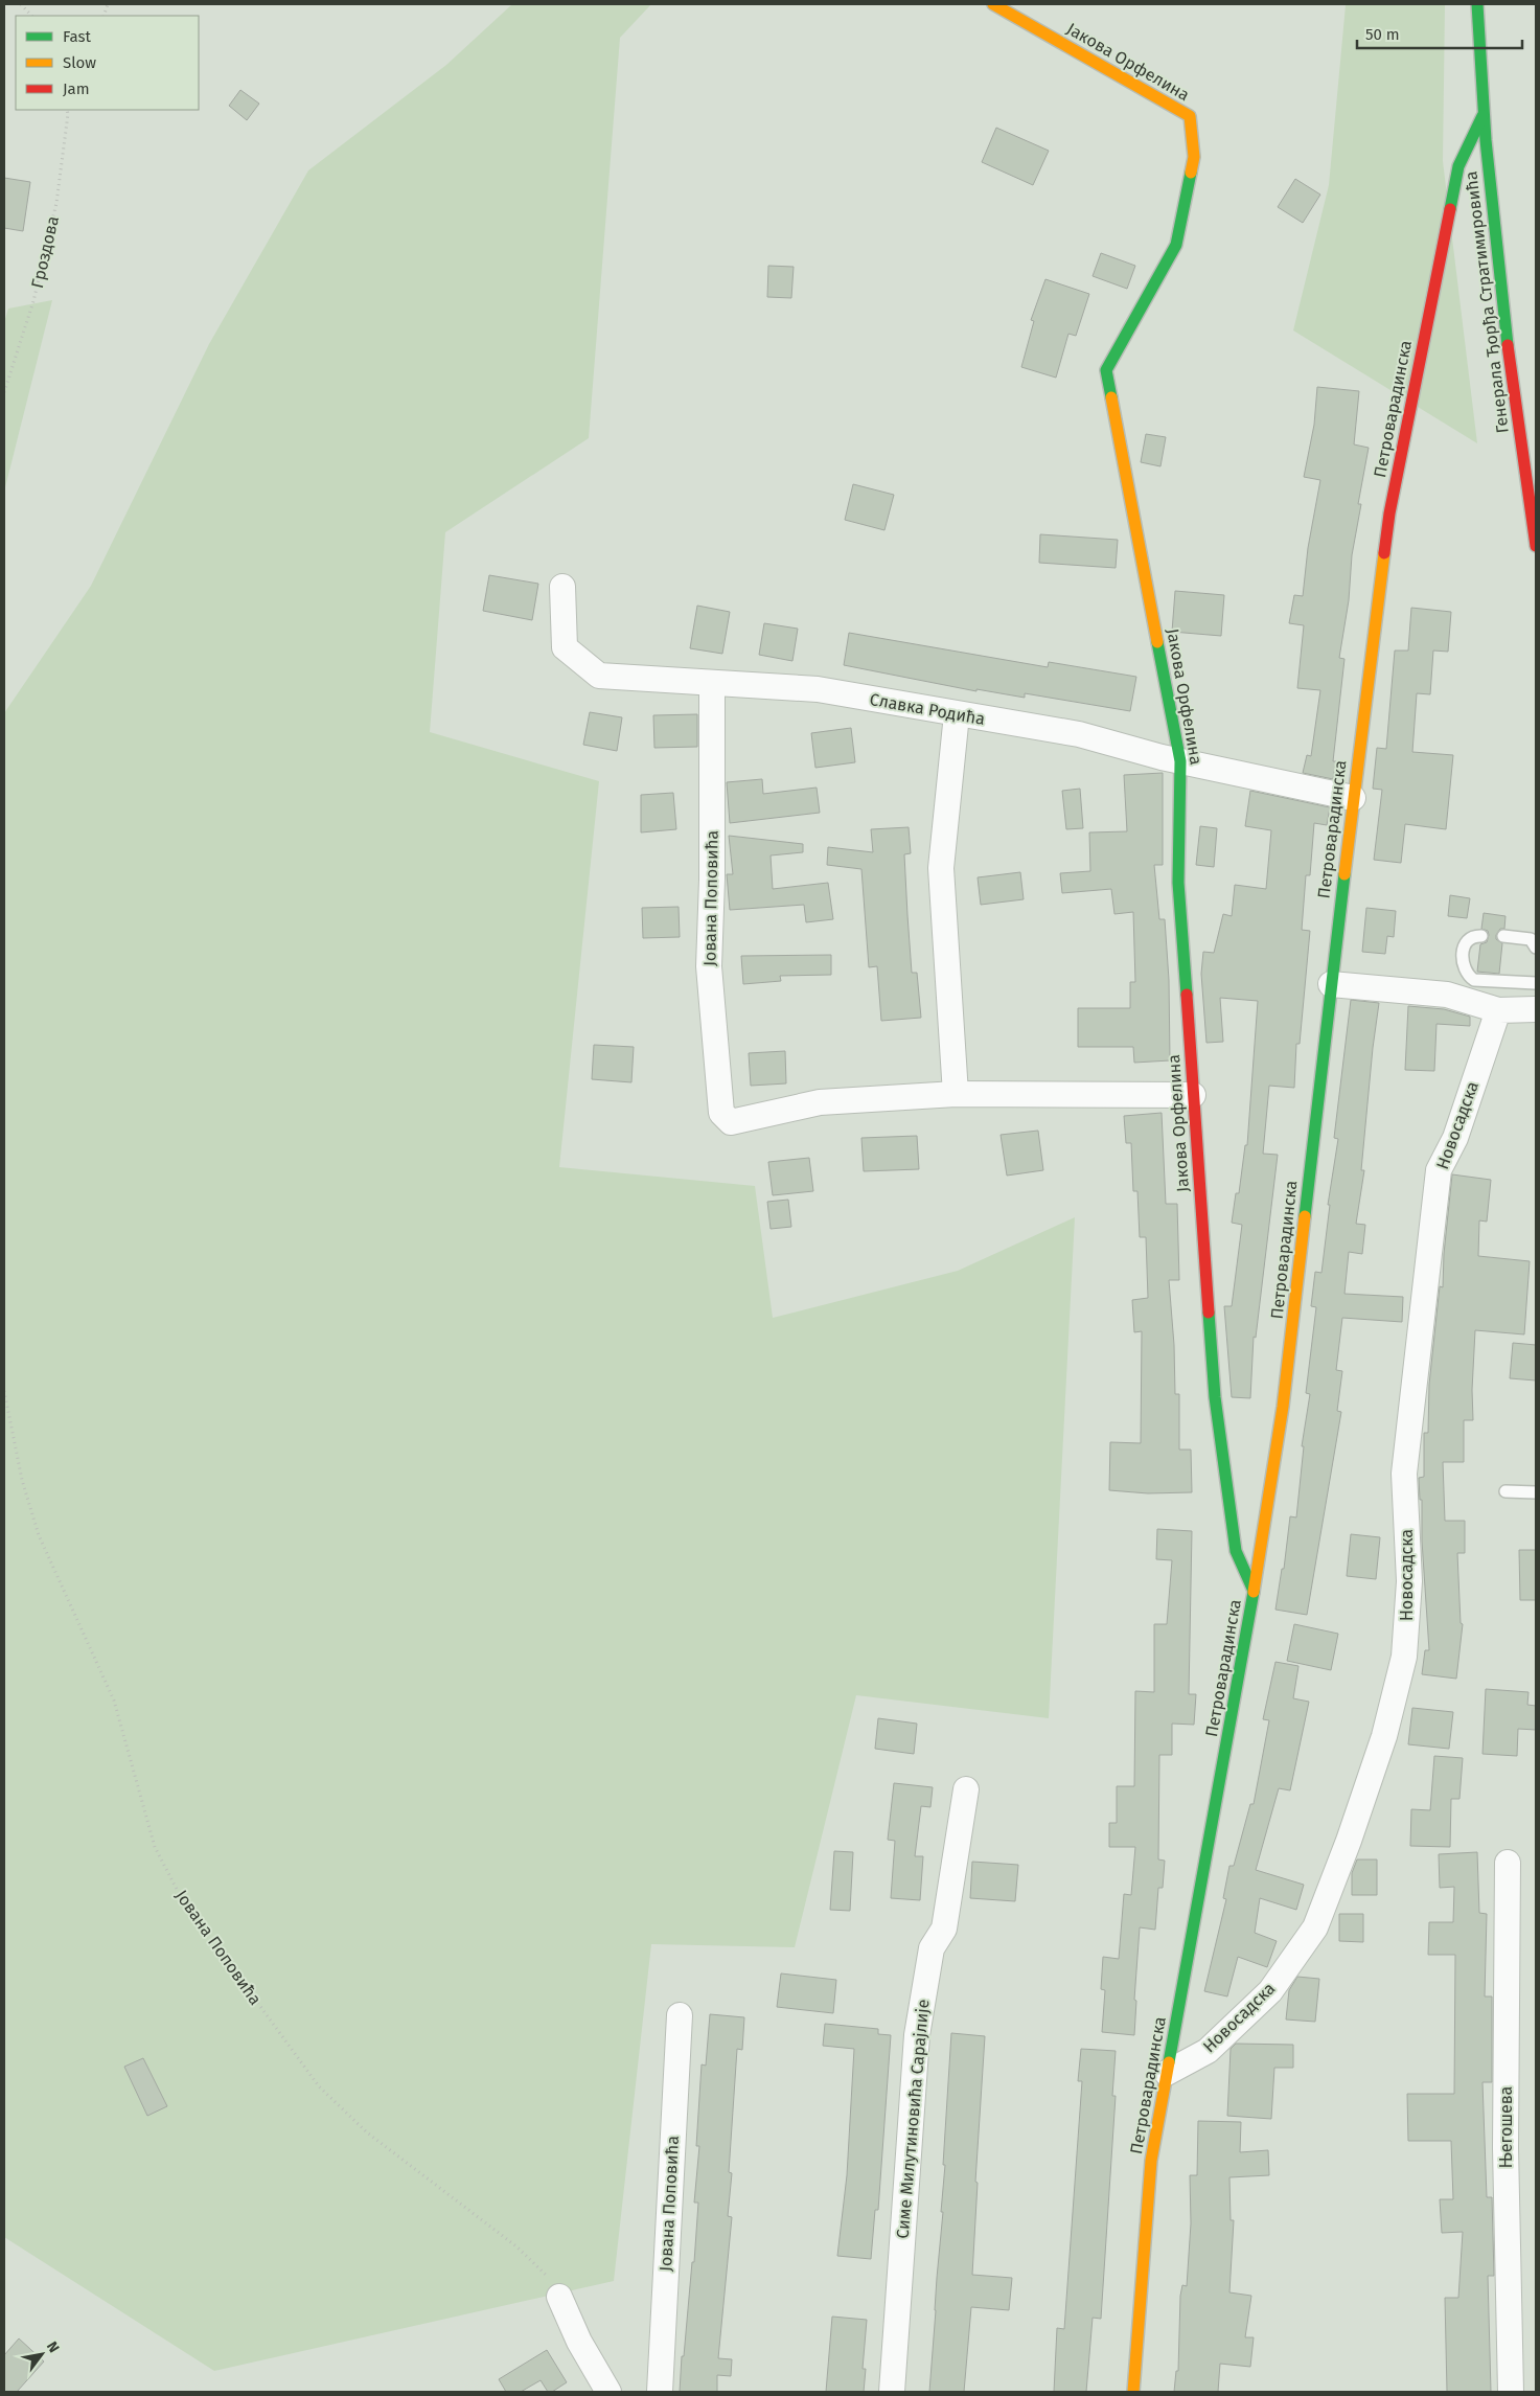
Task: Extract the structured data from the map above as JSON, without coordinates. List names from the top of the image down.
{
  "streets": {
    "street": [
      "Јакова Орфелина",
      "Генерала Ђорђа Стратимировића",
      "Петроварадинска",
      "Славка Родића",
      "Јована Поповића",
      "Новосадска",
      "Симе Милутиновића Сарајлије",
      "Његошева"
    ],
    "path": ["Гроздова"]
  },
  "crossings": [
    ["Јакова Орфелина", "Петроварадинска"],
    ["Јакова Орфелина", "Славка Родића"],
    ["Генерала Ђорђа Стратимировића", "Петроварадинска"],
    ["Петроварадинска", "Славка Родића"],
    ["Петроварадинска", "Новосадска"],
    ["Славка Родића", "Јована Поповића"]
  ],
  "legend": ["Fast", "Slow", "Jam"],
  "scale_bar": "50 m",
  "north": "top right"
}
